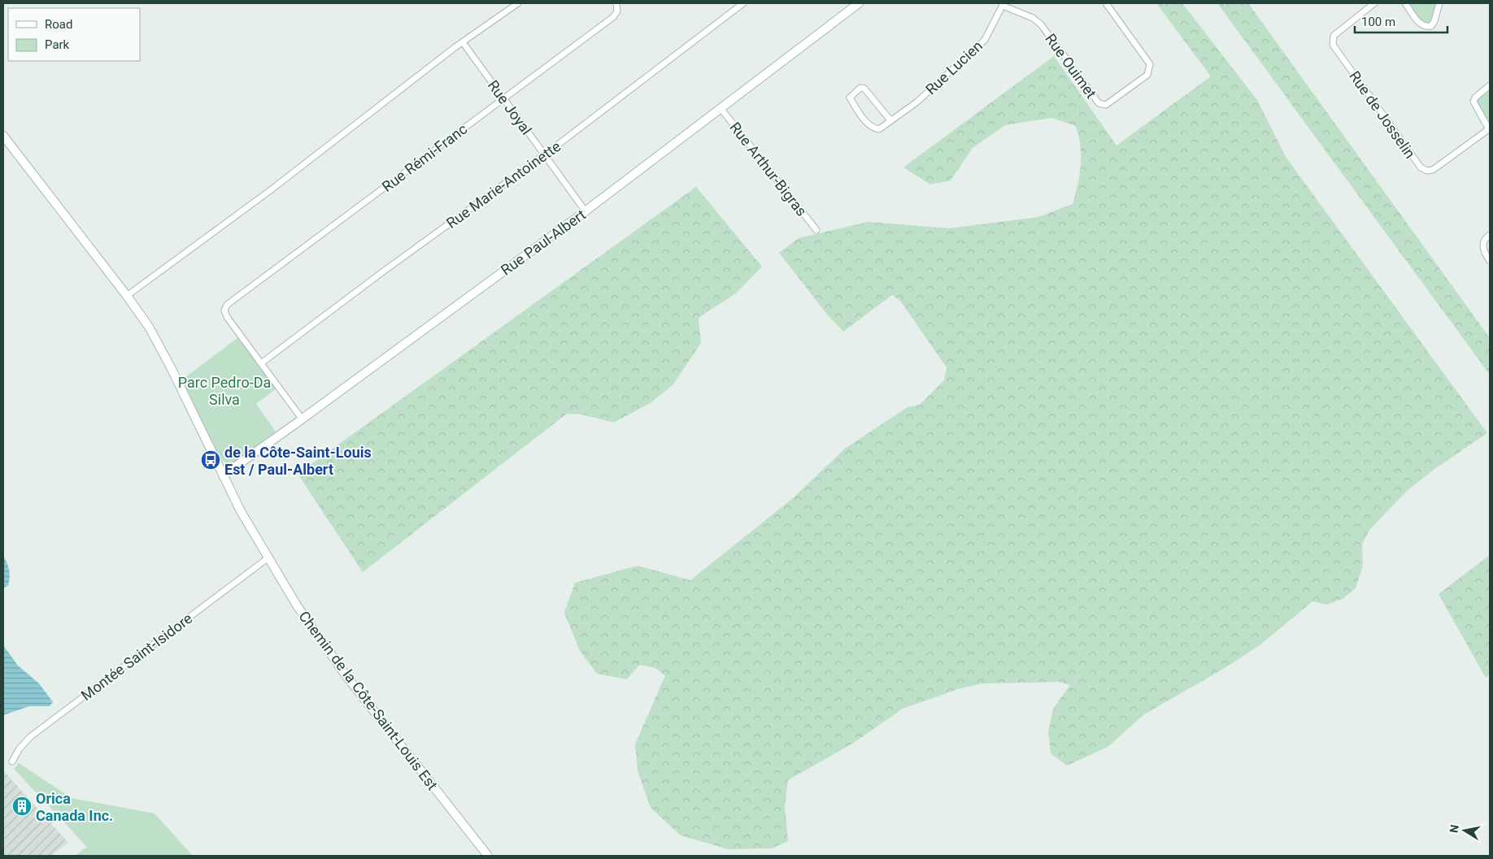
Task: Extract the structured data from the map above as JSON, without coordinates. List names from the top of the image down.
{
  "streets": {
    "street": [
      "Rue Ouimet",
      "Rue Lucien",
      "Rue Joyal",
      "Rue de Josselin",
      "Rue Rémi-Franc",
      "Rue Arthur-Bigras",
      "Rue Marie-Antoinette",
      "Rue Paul-Albert",
      "Montée Saint-Isidore",
      "Chemin de la Côte-Saint-Louis Est"
    ]
  },
  "crossings": [
    ["Rue Ouimet", "Rue Lucien"],
    ["Rue Joyal", "Rue Rémi-Franc"],
    ["Rue Joyal", "Rue Marie-Antoinette"],
    ["Rue Joyal", "Rue Paul-Albert"],
    ["Rue Rémi-Franc", "Rue Marie-Antoinette"],
    ["Rue Arthur-Bigras", "Rue Paul-Albert"],
    ["Rue Paul-Albert", "Chemin de la Côte-Saint-Louis Est"],
    ["Montée Saint-Isidore", "Chemin de la Côte-Saint-Louis Est"]
  ],
  "parks": ["Parc Pedro-Da Silva"],
  "places": {
    "bus stop": ["de la Côte-Saint-Louis Est / Paul-Albert"],
    "building": ["Orica Canada Inc."]
  },
  "legend": ["Road", "Park"],
  "scale_bar": "100 m",
  "north": "left"
}
